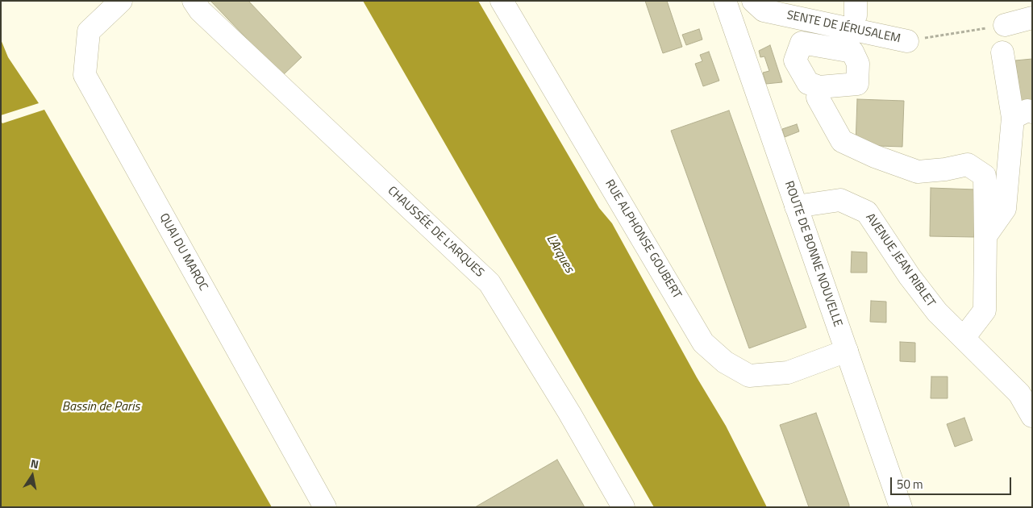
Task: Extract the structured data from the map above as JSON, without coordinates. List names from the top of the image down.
{
  "streets": {
    "street": [
      "SENTE DE JÉRUSALEM",
      "CHAUSSÉE DE L'ARQUES",
      "RUE ALPHONSE GOUBERT",
      "QUAI DU MAROC",
      "ROUTE DE BONNE NOUVELLE",
      "AVENUE JEAN RIBLET"
    ]
  },
  "crossings": [
    ["RUE ALPHONSE GOUBERT", "ROUTE DE BONNE NOUVELLE"],
    ["ROUTE DE BONNE NOUVELLE", "AVENUE JEAN RIBLET"]
  ],
  "water": ["L'Arques", "Bassin de Paris"],
  "scale_bar": "50 m",
  "north": "top"
}
